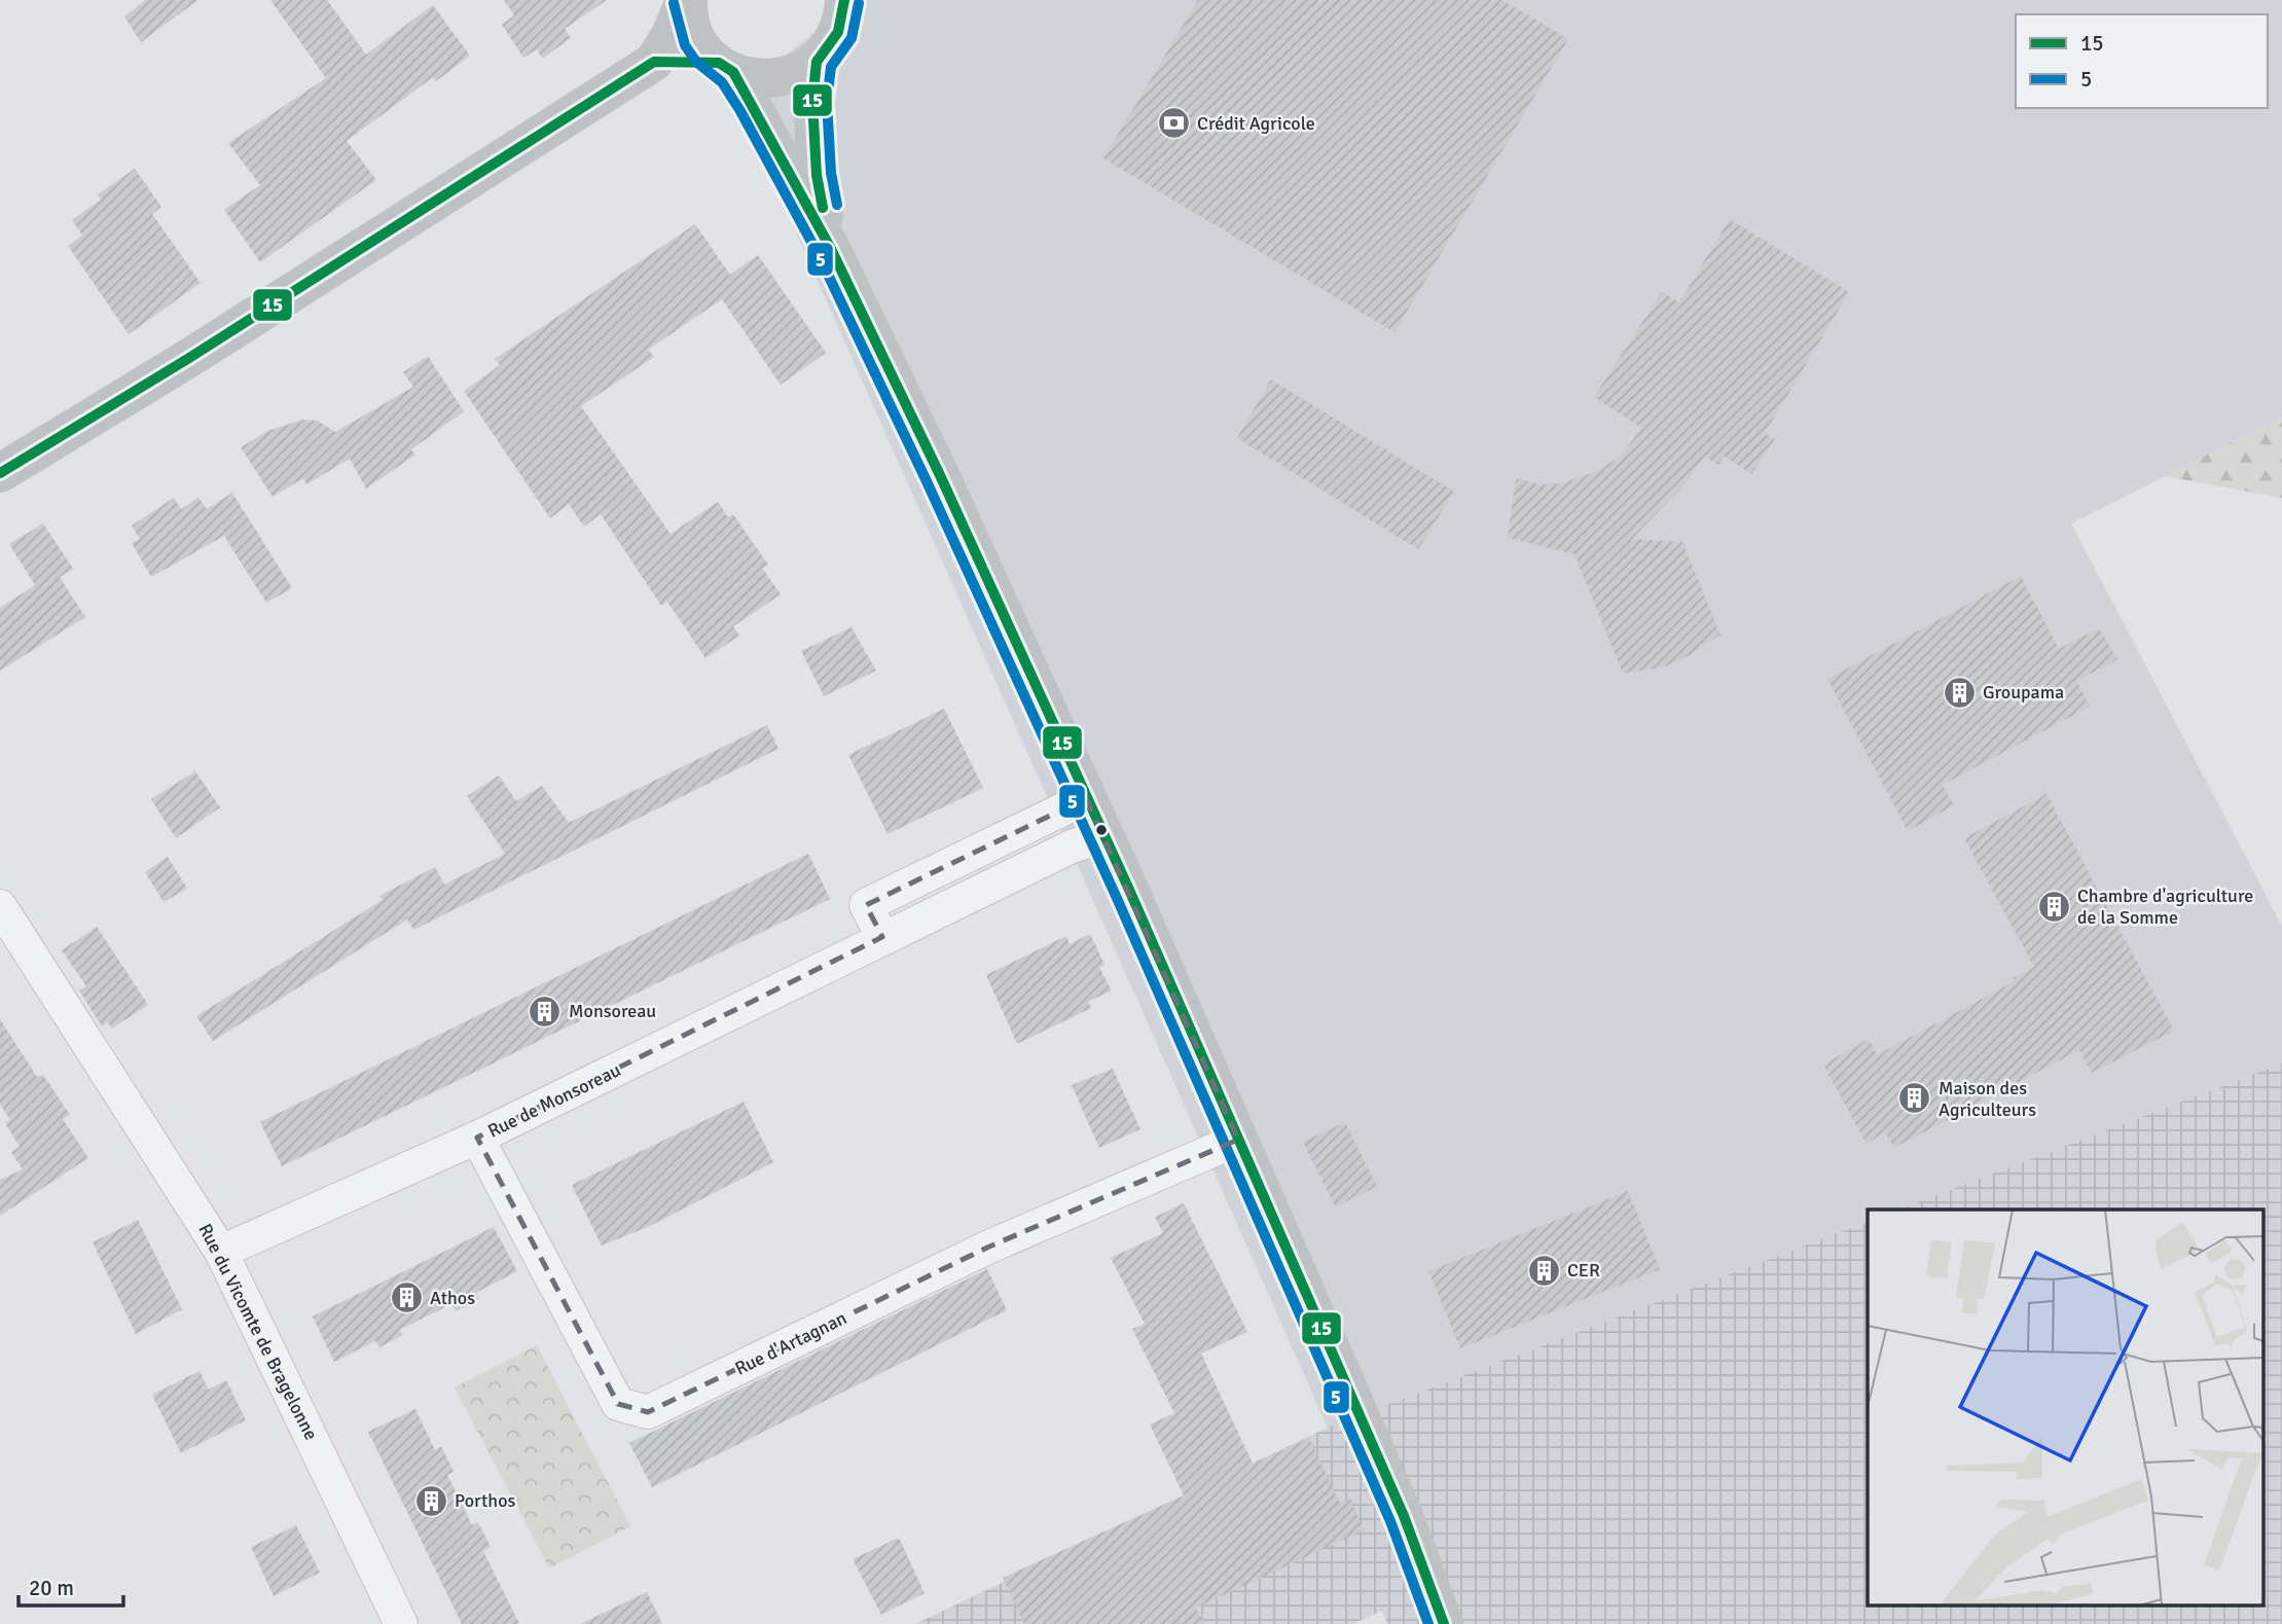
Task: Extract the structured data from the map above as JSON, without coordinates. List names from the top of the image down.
{
  "streets": {
    "street": ["Rue de Monsoreau", "Rue du Vicomte de Bragelonne", "Rue d'Artagnan"]
  },
  "crossings": [
    ["Rue de Monsoreau", "Rue du Vicomte de Bragelonne"],
    ["Rue de Monsoreau", "Rue d'Artagnan"]
  ],
  "places": {
    "bank": ["Crédit Agricole"],
    "building": [
      "Groupama",
      "Chambre d'agriculture de la Somme",
      "Monsoreau",
      "Maison des Agriculteurs",
      "CER",
      "Athos",
      "Porthos"
    ]
  },
  "lines": ["transit line 15", "transit line 5"],
  "legend": ["15", "5"],
  "scale_bar": "20 m"
}
